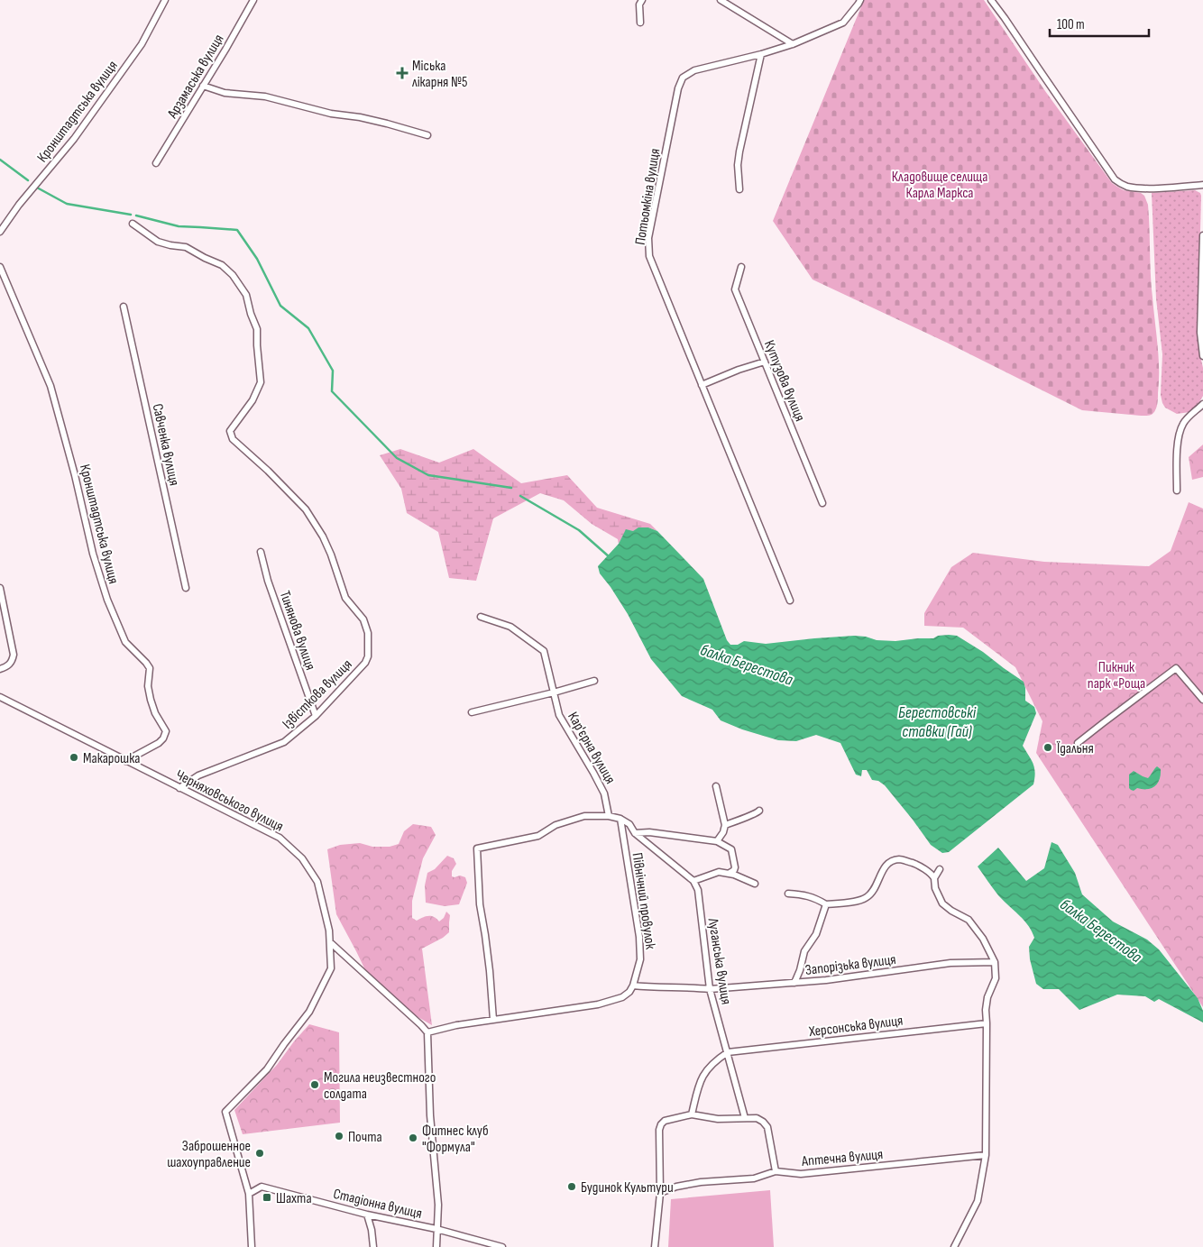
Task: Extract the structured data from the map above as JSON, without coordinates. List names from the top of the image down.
{
  "streets": {
    "street": [
      "Арзамаська вулиця",
      "Кронштадтська вулиця",
      "Потьомкіна вулиця",
      "Кутузова вулиця",
      "Савченка вулиця",
      "Тинянова вулиця",
      "Iзвiсткова вулиця",
      "Кар'єрна вулиця",
      "Черняховського вулиця",
      "Північний провулок",
      "Луганська вулиця",
      "Запорізька вулиця",
      "Херсонська вулиця",
      "Аптечна вулиця",
      "Стадіонна вулиця"
    ]
  },
  "crossings": [
    ["Кронштадтська вулиця", "Черняховського вулиця"],
    ["Тинянова вулиця", "Iзвiсткова вулиця"],
    ["Iзвiсткова вулиця", "Черняховського вулиця"],
    ["Черняховського вулиця", "Стадіонна вулиця"],
    ["Північний провулок", "Запорізька вулиця"],
    ["Луганська вулиця", "Запорізька вулиця"],
    ["Луганська вулиця", "Херсонська вулиця"]
  ],
  "water": ["балка Берестова", "Берестовські ставки (Гай)"],
  "parks": ["Кладовище селища Карла Маркса", "Пикник парк «Роща"],
  "places": {
    "health": ["Міська лікарня №5"],
    "other": [
      "Їдальня",
      "Макарошка",
      "Могила неизвестного солдата",
      "Почта",
      "Фитнес клуб \"Формула\"",
      "Заброшенное шахоуправление",
      "Будинок Культури"
    ],
    "transit": ["Шахта"]
  },
  "scale_bar": "100 m"
}
